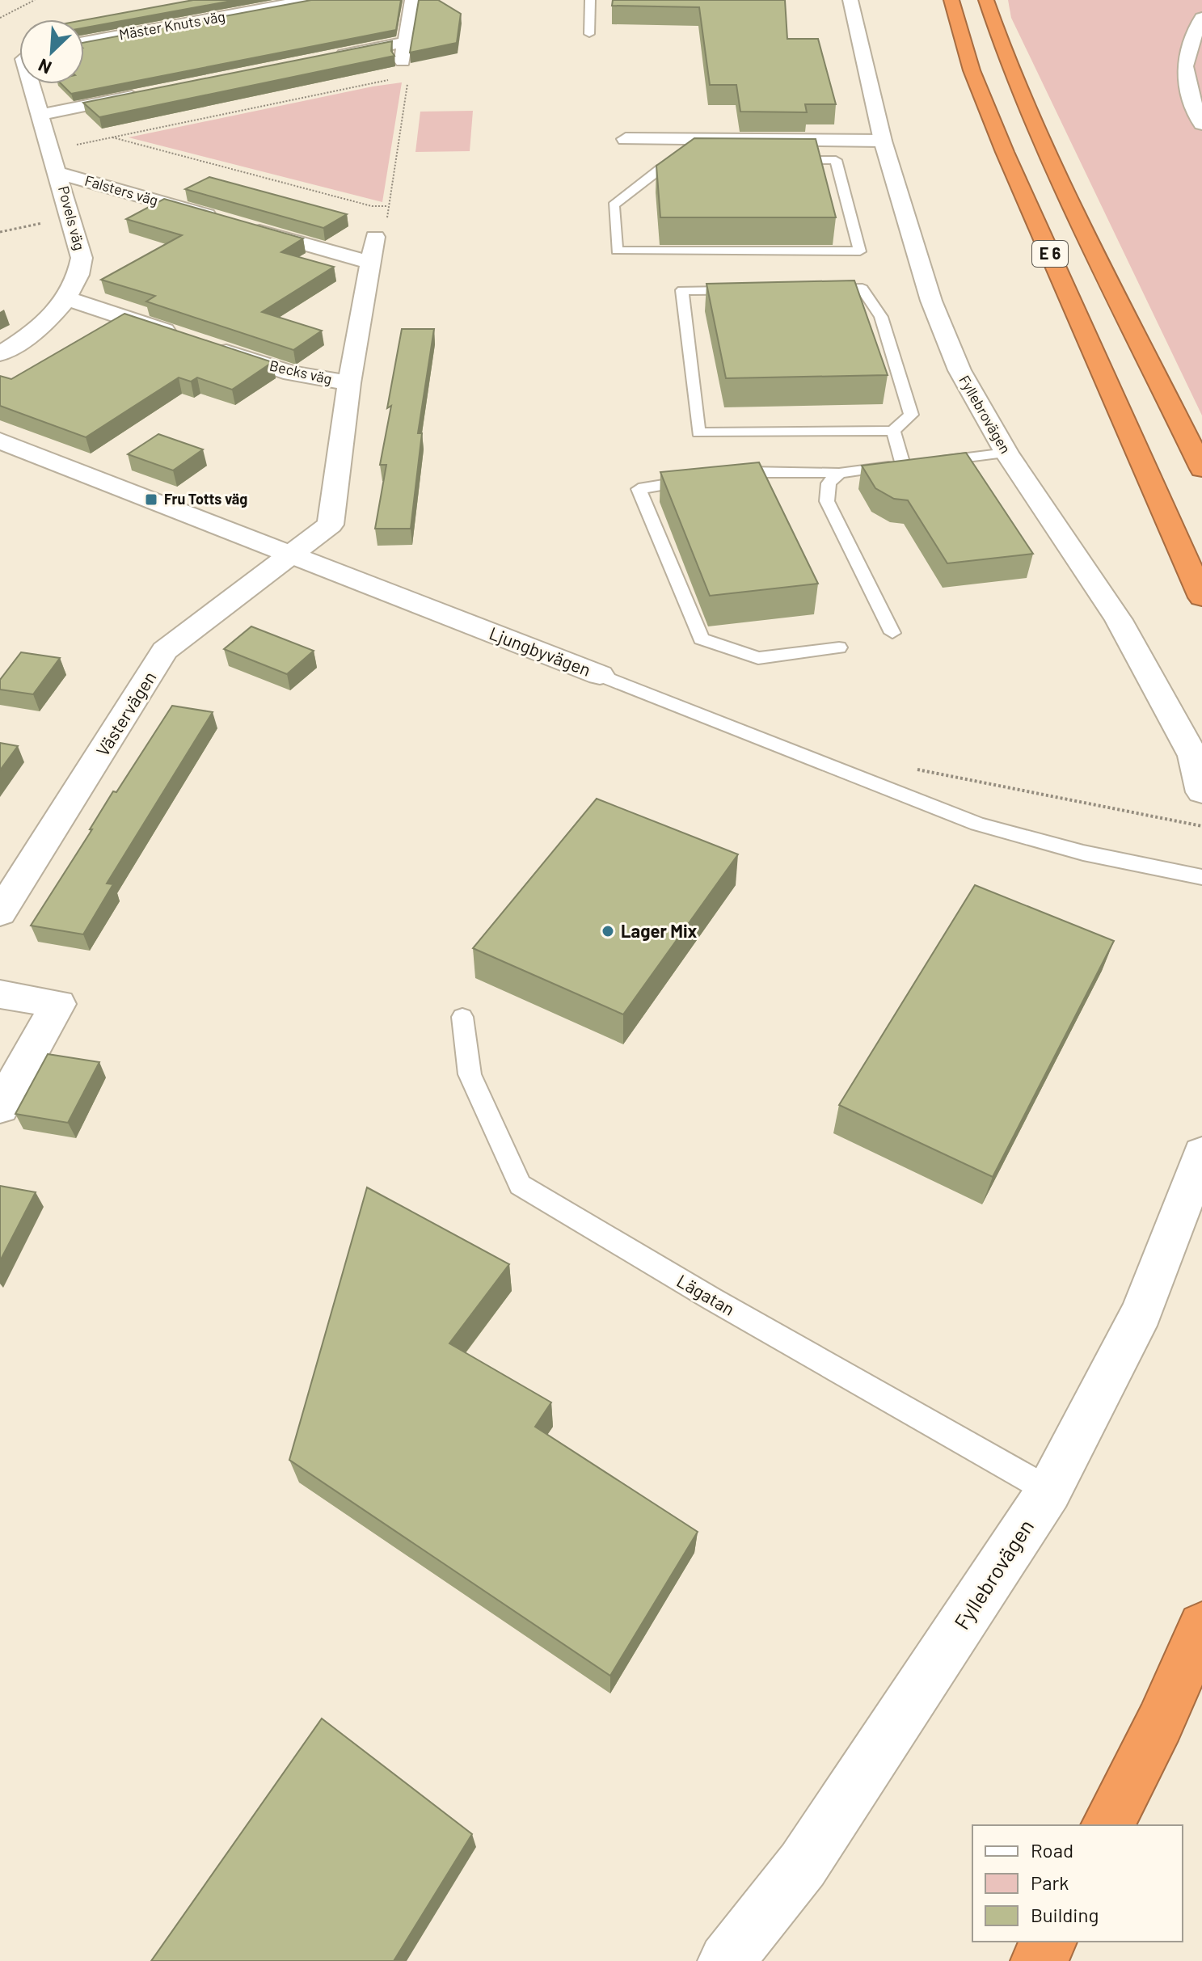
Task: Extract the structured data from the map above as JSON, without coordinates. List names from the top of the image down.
{
  "streets": {
    "highway": ["E 6"],
    "street": [
      "Mäster Knuts väg",
      "Falsters väg",
      "Povels väg",
      "Becks väg",
      "Fyllebrovägen",
      "Ljungbyvägen",
      "Västervägen"
    ],
    "lane": ["Lägatan"]
  },
  "crossings": [
    ["Falsters väg", "Povels väg"],
    ["Fyllebrovägen", "Lägatan"],
    ["Ljungbyvägen", "Västervägen"]
  ],
  "places": {
    "transit": ["Fru Totts väg"],
    "other": ["Lager Mix"]
  },
  "legend": ["Road", "Park", "Building"],
  "north": "bottom left"
}
